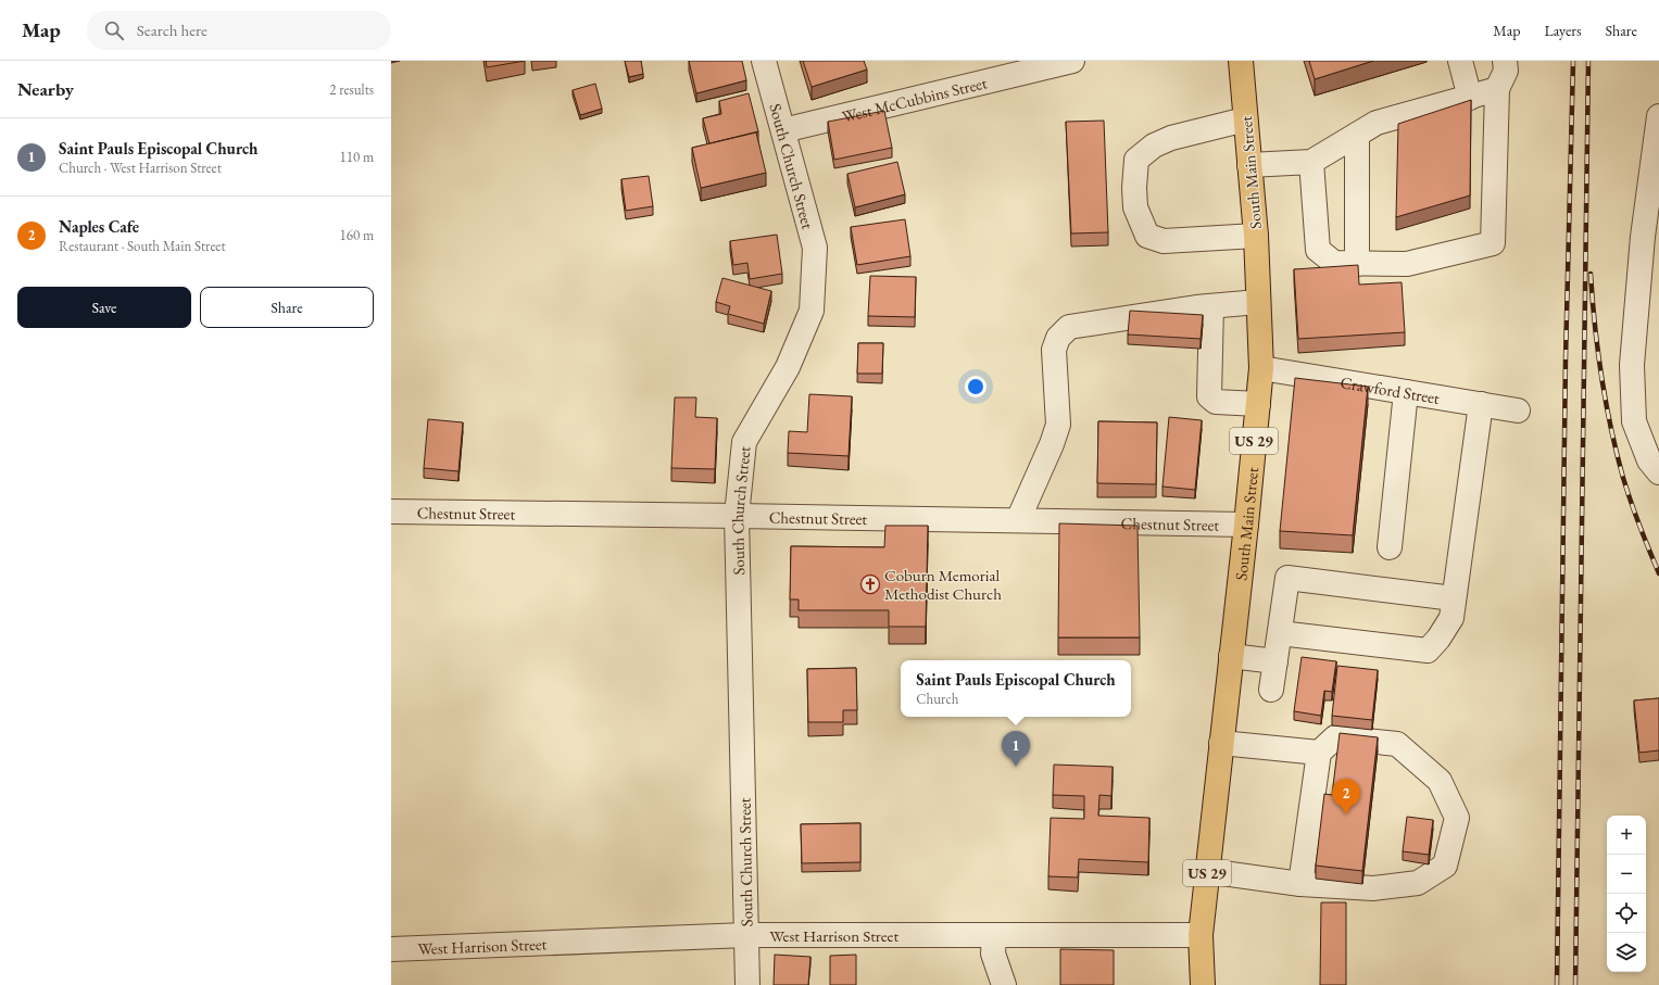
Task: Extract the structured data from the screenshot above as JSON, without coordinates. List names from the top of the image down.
{
  "streets": {
    "main road": ["South Main Street", "US 29"],
    "street": [
      "West McCubbins Street",
      "South Church Street",
      "Crawford Street",
      "Chestnut Street",
      "West Harrison Street"
    ]
  },
  "crossings": [
    ["West McCubbins Street", "South Church Street"],
    ["South Church Street", "Chestnut Street"],
    ["South Church Street", "West Harrison Street"],
    ["South Main Street", "Crawford Street"],
    ["South Main Street", "Chestnut Street"],
    ["South Main Street", "West Harrison Street"]
  ],
  "places": {
    "church": ["Coburn Memorial Methodist Church"]
  },
  "page": {
    "header": "Map",
    "search": "Search here",
    "nav": ["Map", "Layers", "Share"],
    "heading": ["Nearby", "2 results"],
    "list": [
      {
        "mark": "1",
        "name": "Saint Pauls Episcopal Church",
        "note": "Church · West Harrison Street",
        "value": "110 m"
      },
      {
        "mark": "2",
        "name": "Naples Cafe",
        "note": "Restaurant · South Main Street",
        "value": "160 m"
      }
    ],
    "buttons": ["Save", "Share"],
    "popup": ["Saint Pauls Episcopal Church", "Church"],
    "pins": ["1", "2"],
    "map_buttons": ["+", "−"]
  }
}
